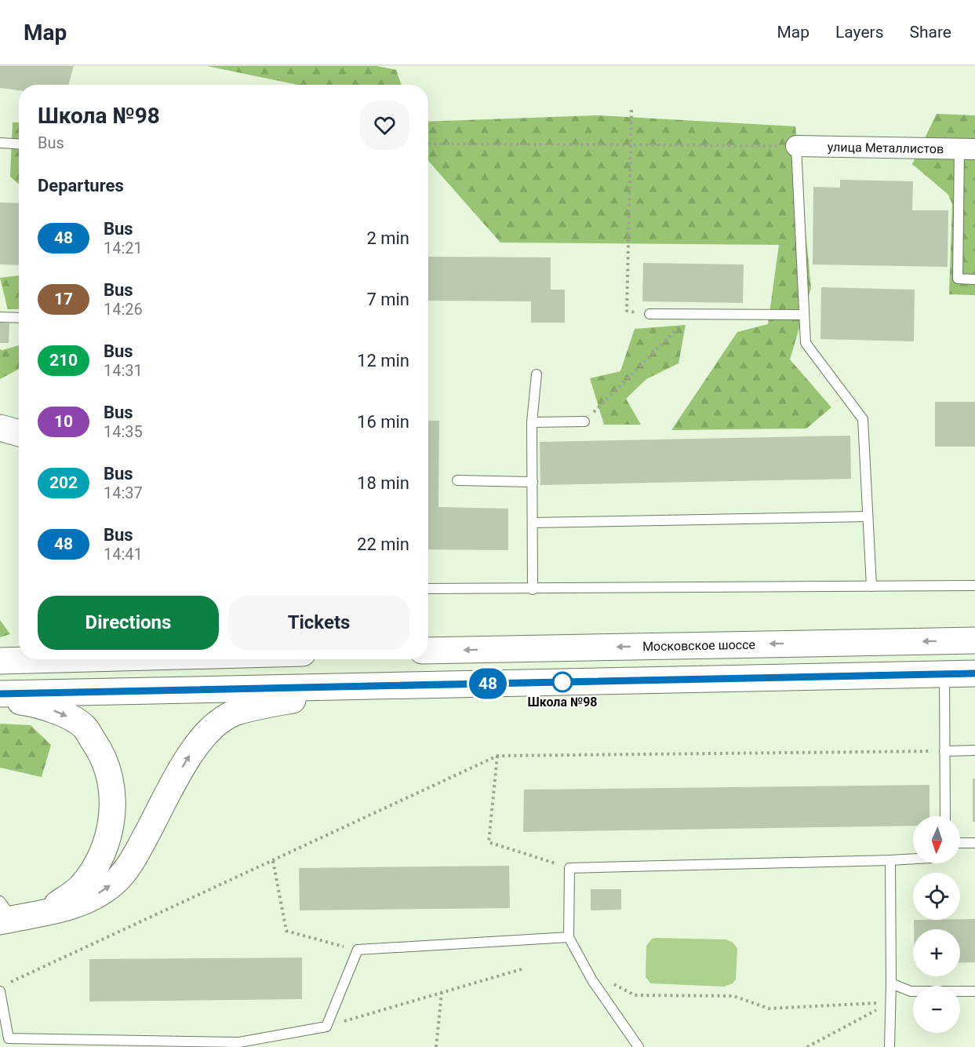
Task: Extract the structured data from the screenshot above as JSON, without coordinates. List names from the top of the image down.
{
  "streets": {
    "main road": ["Московское шоссе"],
    "street": ["улица Металлистов"]
  },
  "places": ["Школа №98"],
  "lines": ["bus line 48"],
  "north": "bottom",
  "page": {
    "header": "Map",
    "nav": ["Map", "Layers", "Share"],
    "on_map": "48",
    "heading": [
      ["Школа №98", "Bus"],
      "Departures"
    ],
    "list": [
      {
        "mark": "48",
        "name": "Bus",
        "note": "14:21",
        "value": "2 min"
      },
      {
        "mark": "17",
        "name": "Bus",
        "note": "14:26",
        "value": "7 min"
      },
      {
        "mark": "210",
        "name": "Bus",
        "note": "14:31",
        "value": "12 min"
      },
      {
        "mark": "10",
        "name": "Bus",
        "note": "14:35",
        "value": "16 min"
      },
      {
        "mark": "202",
        "name": "Bus",
        "note": "14:37",
        "value": "18 min"
      },
      {
        "mark": "48",
        "name": "Bus",
        "note": "14:41",
        "value": "22 min"
      }
    ],
    "buttons": ["Directions", "Tickets"],
    "map_buttons": ["+", "−"]
  }
}
